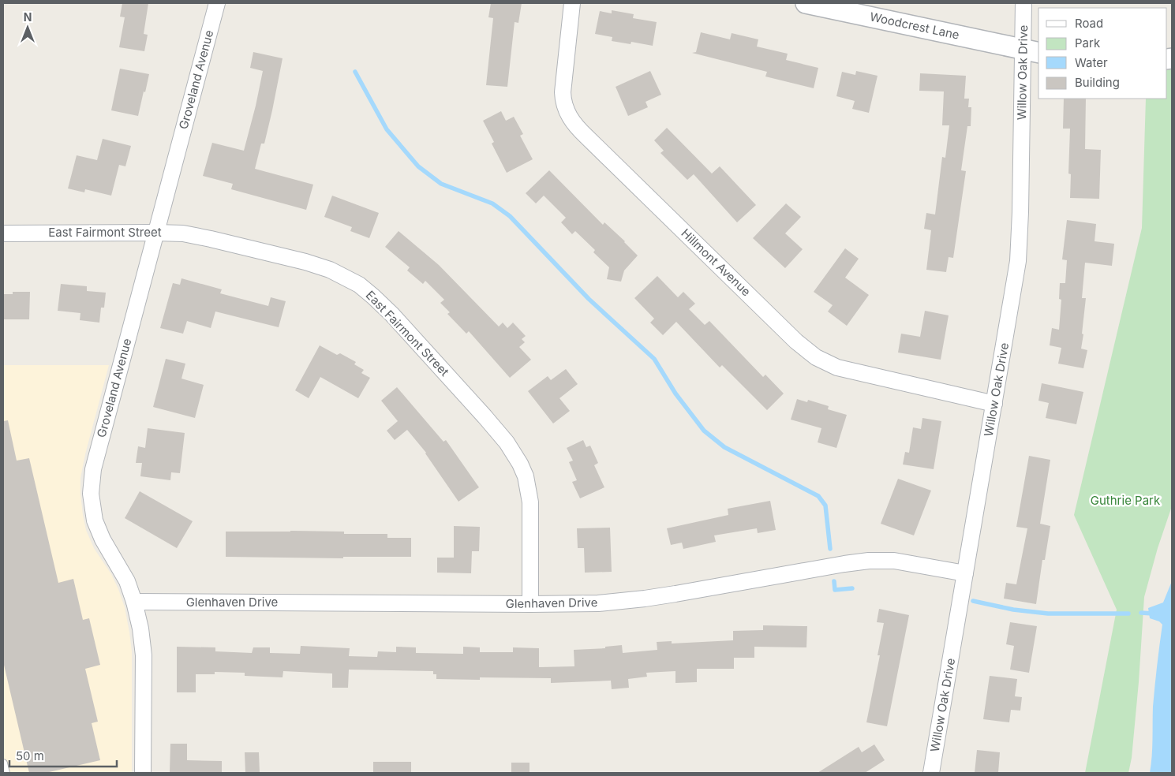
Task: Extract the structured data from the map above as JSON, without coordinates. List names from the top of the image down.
{
  "streets": {
    "street": [
      "Woodcrest Lane",
      "Willow Oak Drive",
      "Groveland Avenue",
      "East Fairmont Street",
      "Hillmont Avenue",
      "Glenhaven Drive"
    ]
  },
  "crossings": [
    ["Woodcrest Lane", "Willow Oak Drive"],
    ["Willow Oak Drive", "Hillmont Avenue"],
    ["Willow Oak Drive", "Glenhaven Drive"],
    ["Groveland Avenue", "East Fairmont Street"],
    ["Groveland Avenue", "Glenhaven Drive"],
    ["East Fairmont Street", "Glenhaven Drive"]
  ],
  "parks": ["Guthrie Park"],
  "legend": [
    "Road",
    "Park",
    "Water",
    "Building"
  ],
  "scale_bar": "50 m",
  "north": "top"
}
